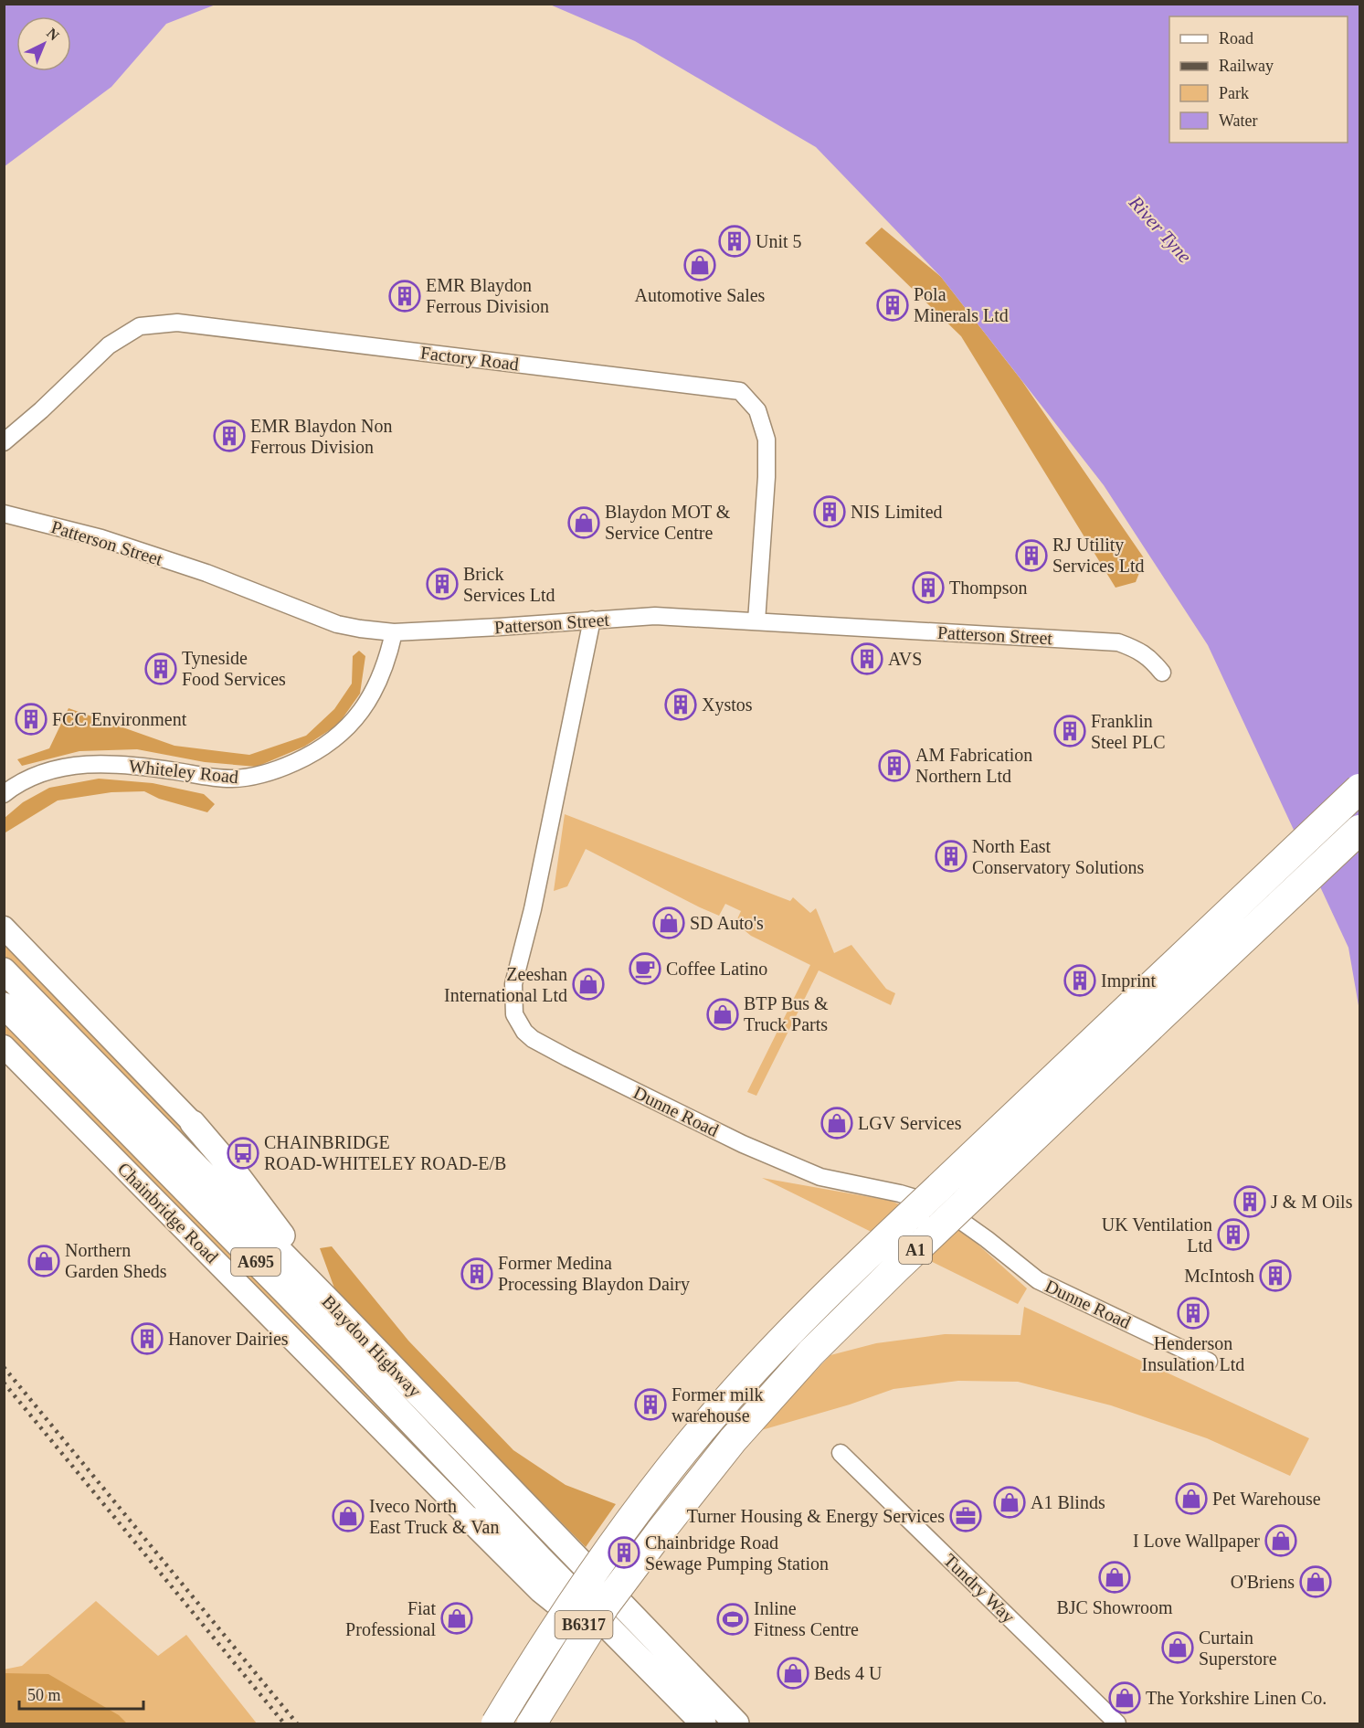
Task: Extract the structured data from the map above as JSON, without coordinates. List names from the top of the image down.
{
  "streets": {
    "highway": ["A1"],
    "main road": [
      "Chainbridge Road",
      "A695",
      "Blaydon Highway",
      "B6317"
    ],
    "street": [
      "Factory Road",
      "Patterson Street",
      "Whiteley Road",
      "Dunne Road",
      "Tundry Way"
    ]
  },
  "crossings": [
    ["Factory Road", "Patterson Street"],
    ["Patterson Street", "Whiteley Road"],
    ["Patterson Street", "Dunne Road"],
    ["Chainbridge Road", "B6317"],
    ["Blaydon Highway", "B6317"]
  ],
  "water": ["River Tyne"],
  "places": {
    "building": [
      "Unit 5",
      "EMR Blaydon Ferrous Division",
      "Pola Minerals Ltd",
      "EMR Blaydon Non Ferrous Division",
      "NIS Limited",
      "RJ Utility Services Ltd",
      "Brick Services Ltd",
      "Thompson",
      "AVS",
      "Tyneside Food Services",
      "Xystos",
      "FCC Environment",
      "Franklin Steel PLC",
      "AM Fabrication Northern Ltd",
      "North East Conservatory Solutions",
      "Imprint",
      "J & M Oils",
      "UK Ventilation Ltd",
      "Former Medina Processing Blaydon Dairy",
      "McIntosh",
      "Henderson Insulation Ltd",
      "Hanover Dairies",
      "Former milk warehouse",
      "Chainbridge Road Sewage Pumping Station"
    ],
    "shop": [
      "Automotive Sales",
      "Blaydon MOT & Service Centre",
      "SD Auto's",
      "Zeeshan International Ltd",
      "BTP Bus & Truck Parts",
      "LGV Services",
      "Northern Garden Sheds",
      "Pet Warehouse",
      "A1 Blinds",
      "Iveco North East Truck & Van",
      "I Love Wallpaper",
      "BJC Showroom",
      "O'Briens",
      "Fiat Professional",
      "Curtain Superstore",
      "Beds 4 U",
      "The Yorkshire Linen Co."
    ],
    "cafe": ["Coffee Latino"],
    "bus stop": ["CHAINBRIDGE ROAD-WHITELEY ROAD-E/B"],
    "office": ["Turner Housing & Energy Services"],
    "sports": ["Inline Fitness Centre"]
  },
  "legend": [
    "Road",
    "Railway",
    "Park",
    "Water"
  ],
  "scale_bar": "50 m",
  "north": "top right"
}
